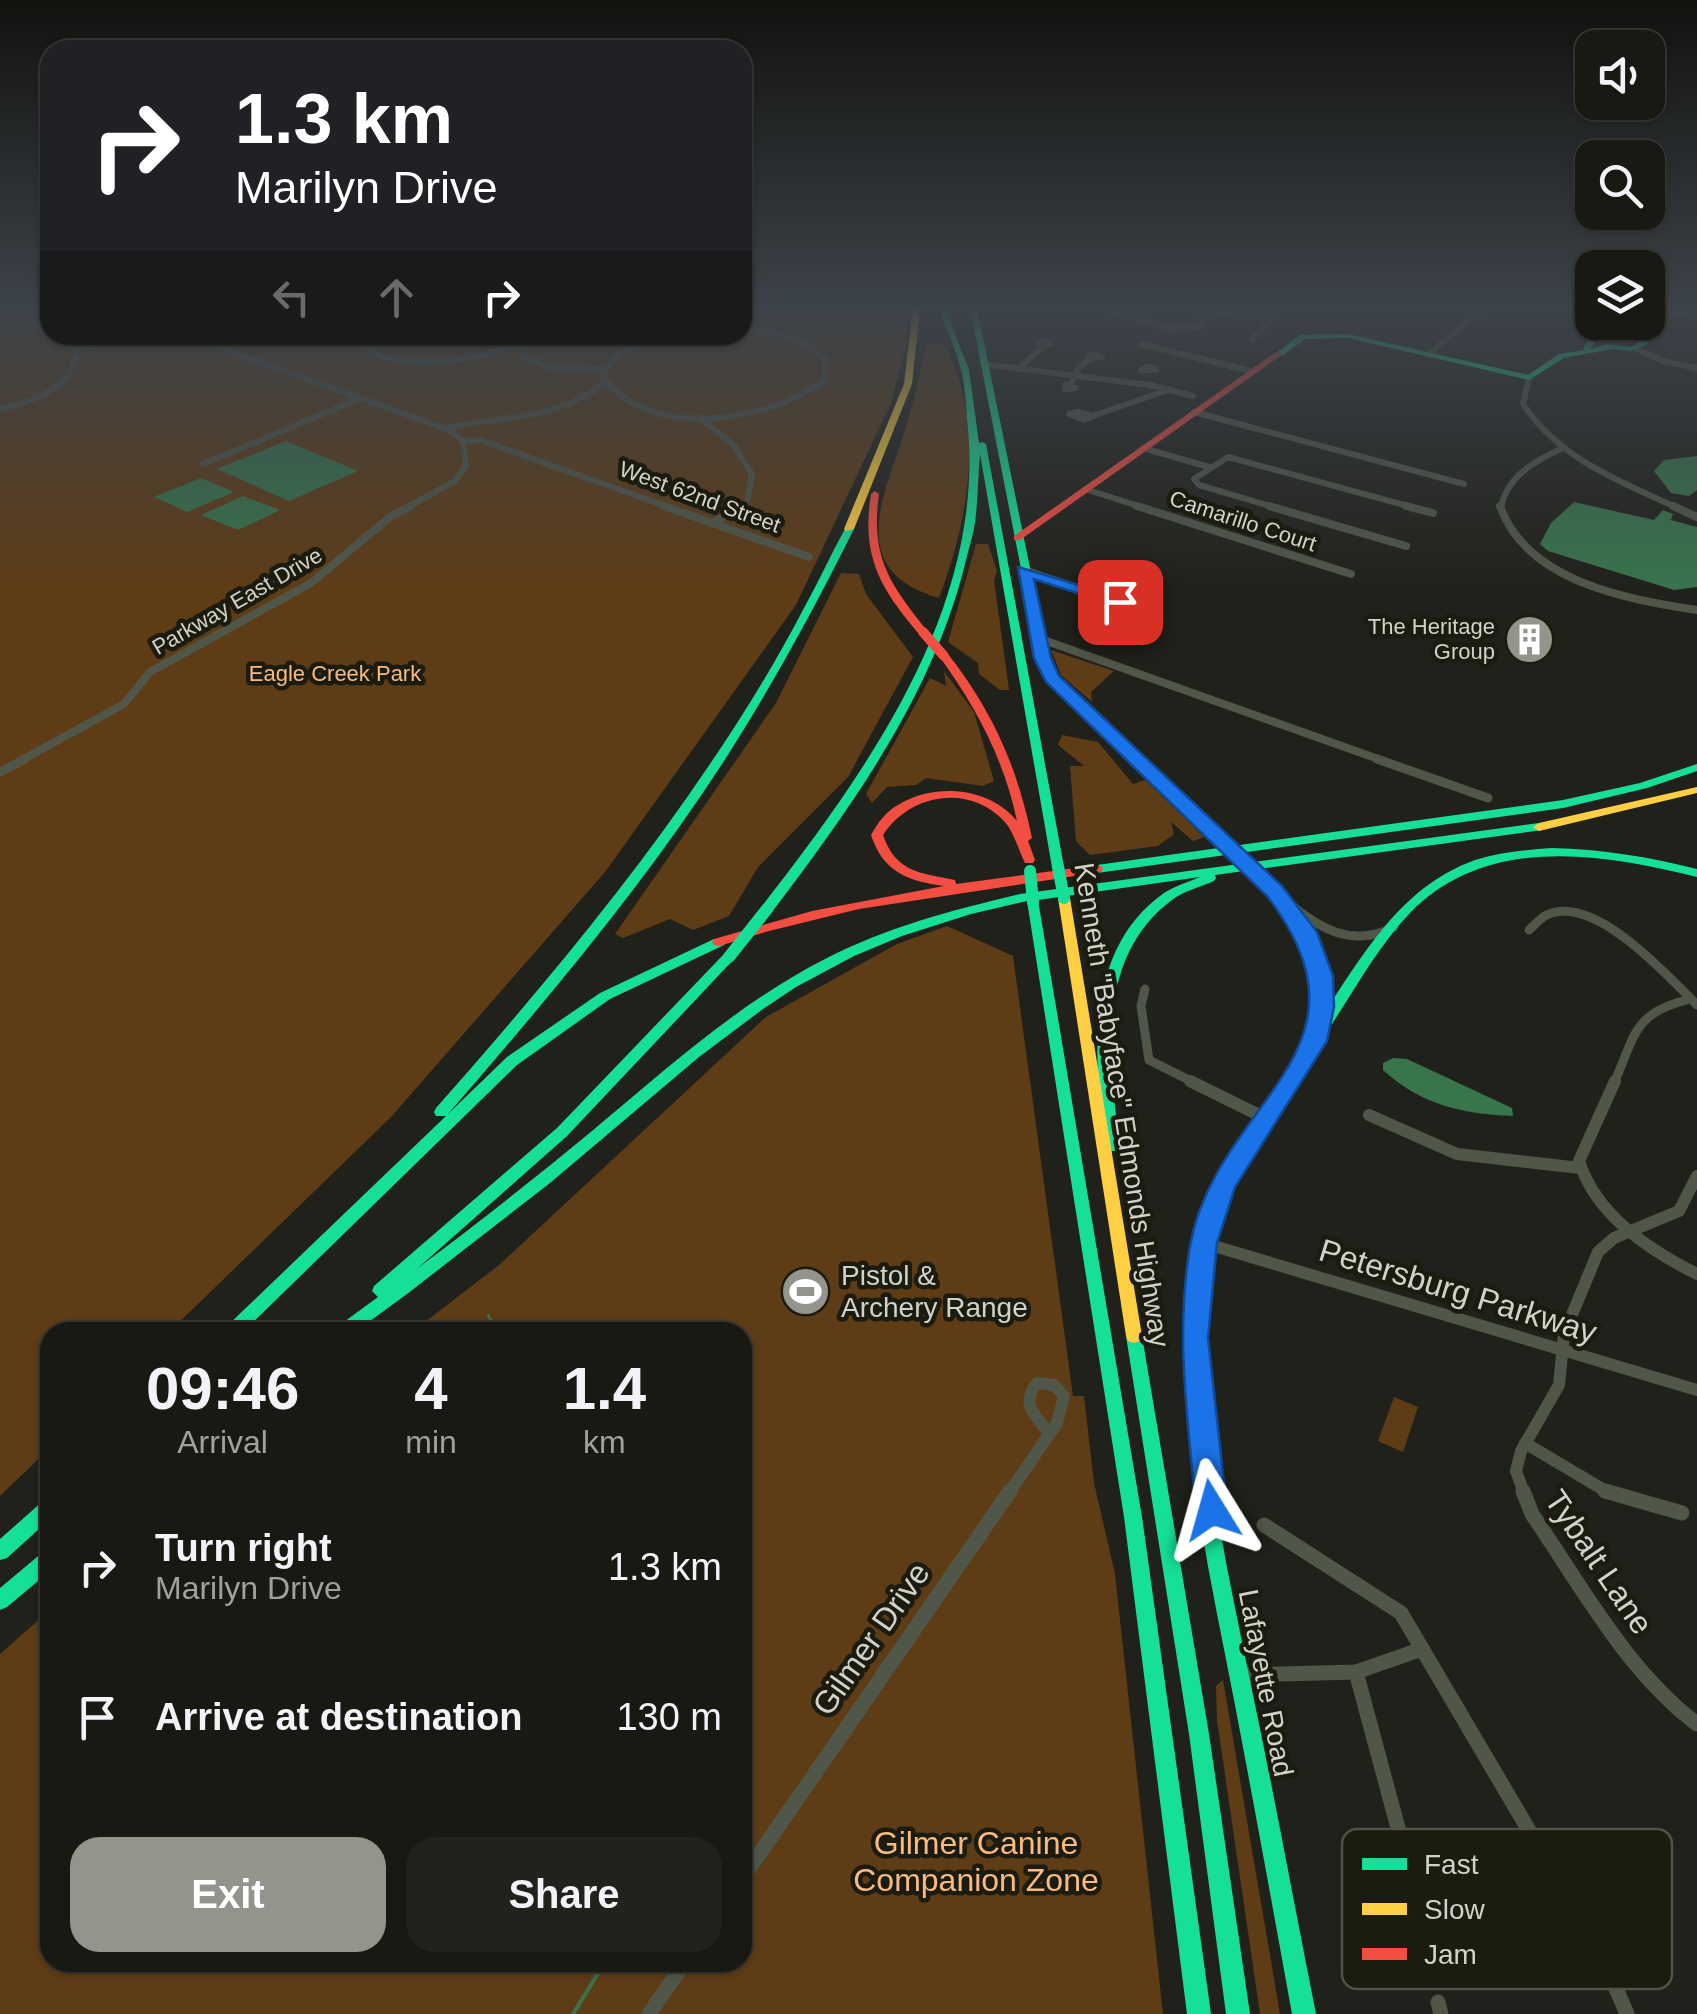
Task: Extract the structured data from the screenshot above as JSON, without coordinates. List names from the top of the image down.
{
  "streets": {
    "main road": ["Kenneth \"Babyface\" Edmonds Highway", "Lafayette Road"],
    "street": [
      "West 62nd Street",
      "Camarillo Court",
      "Parkway East Drive",
      "Petersburg Parkway",
      "Tybalt Lane",
      "Gilmer Drive"
    ]
  },
  "crossings": [
    ["West 62nd Street", "Parkway East Drive"],
    ["Petersburg Parkway", "Tybalt Lane"],
    ["Petersburg Parkway", "Lafayette Road"]
  ],
  "parks": ["Eagle Creek Park", "Gilmer Canine Companion Zone"],
  "places": {
    "building": ["The Heritage Group"],
    "sports": ["Pistol & Archery Range"]
  },
  "legend": ["Fast", "Slow", "Jam"],
  "page": {
    "turn": ["1.3 km", "Marilyn Drive"],
    "eta": [
      "09:46",
      "Arrival",
      "4",
      "min",
      "1.4",
      "km"
    ],
    "list": [
      {
        "name": "Turn right",
        "note": "Marilyn Drive",
        "value": "1.3 km"
      },
      {
        "name": "Arrive at destination",
        "value": "130 m"
      }
    ],
    "buttons": ["Exit", "Share"]
  }
}
